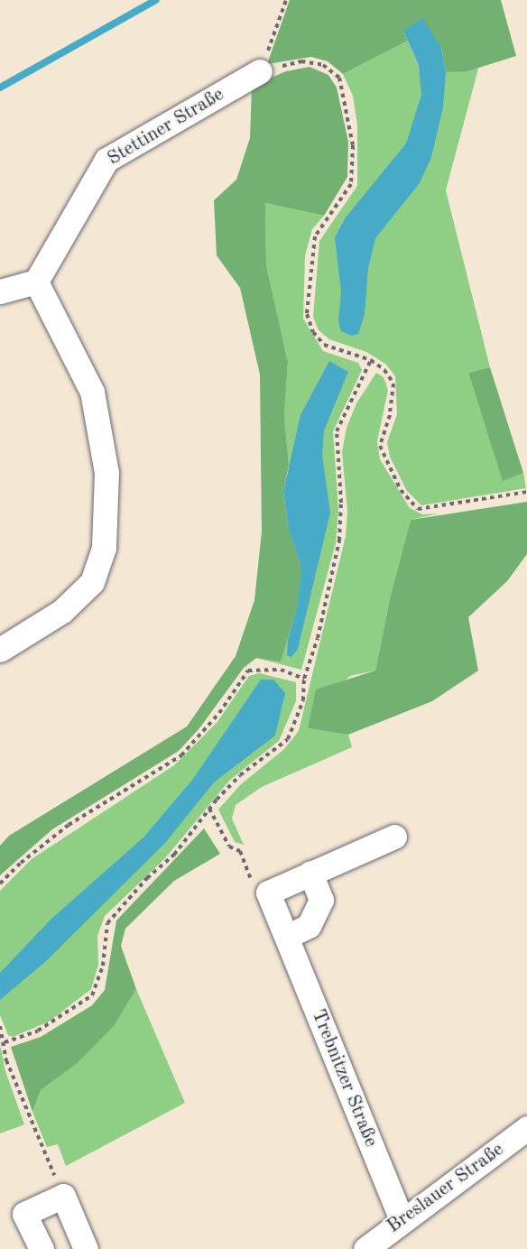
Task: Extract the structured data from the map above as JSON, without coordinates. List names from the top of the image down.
{
  "streets": {
    "street": ["Stettiner Straße", "Trebnitzer Straße", "Breslauer Straße"]
  },
  "crossings": [
    ["Trebnitzer Straße", "Breslauer Straße"]
  ]
}
